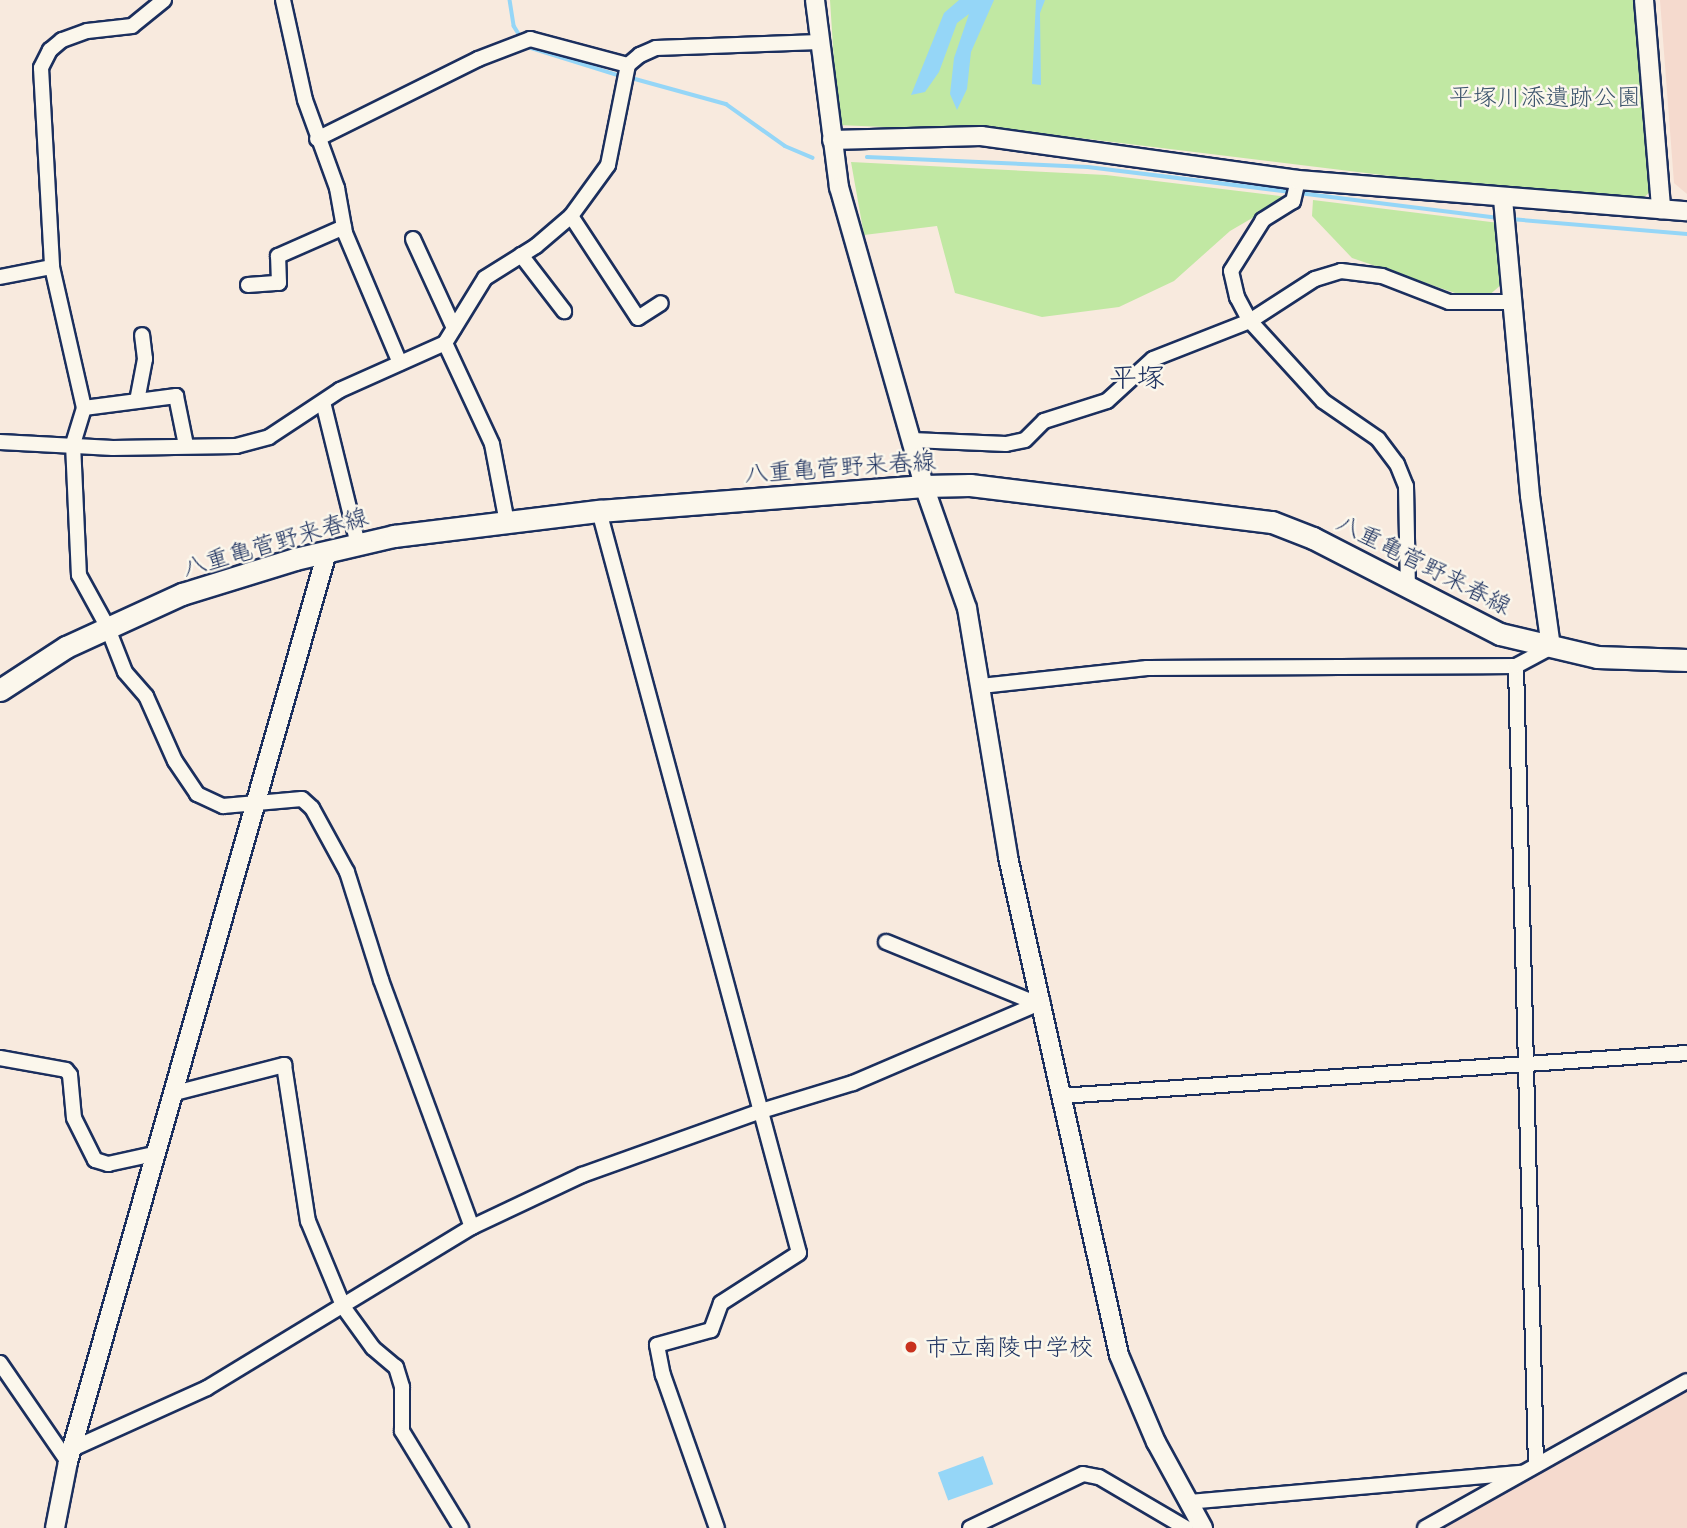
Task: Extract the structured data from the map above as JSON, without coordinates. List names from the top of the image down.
{
  "streets": {
    "main road": ["八重亀菅野来春線"]
  },
  "districts": ["平塚"],
  "parks": ["平塚川添遺跡公園"],
  "places": ["市立南陵中学校"]
}
